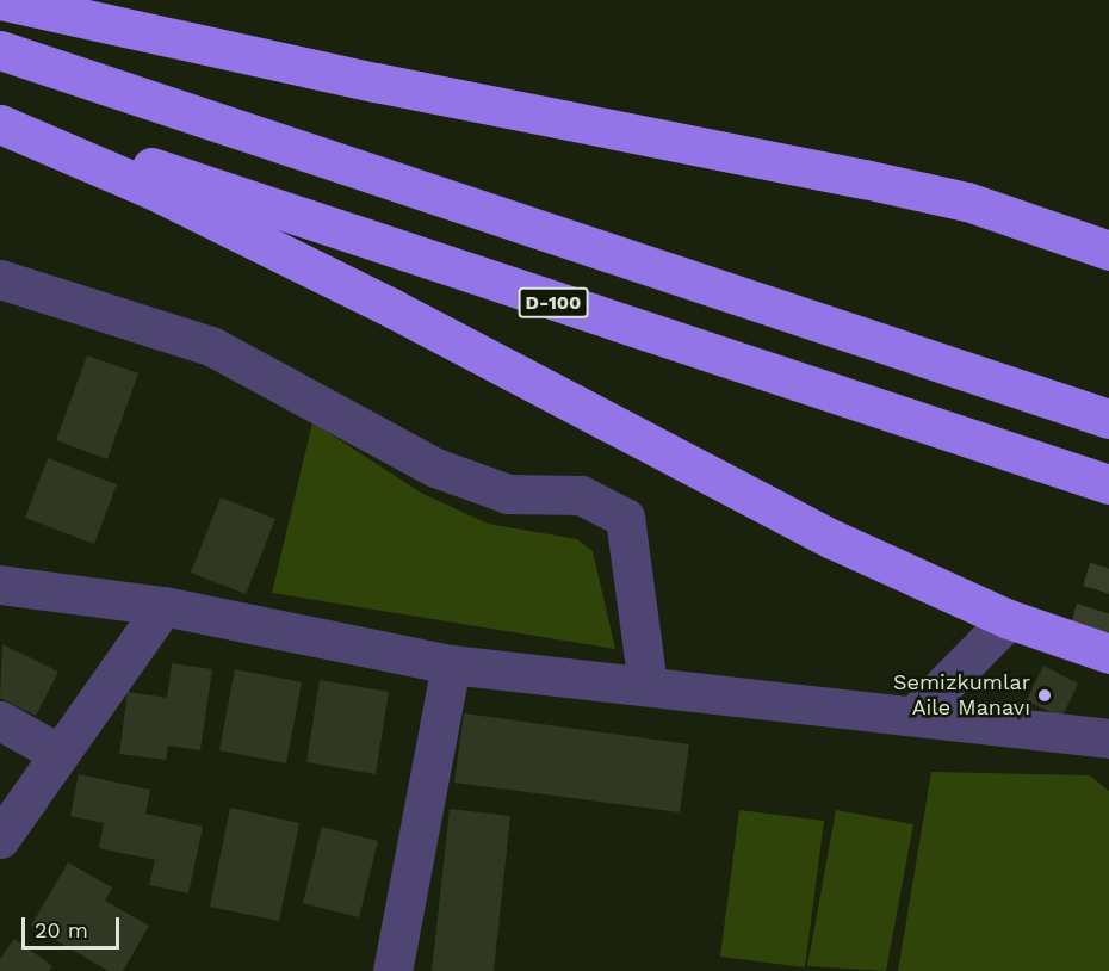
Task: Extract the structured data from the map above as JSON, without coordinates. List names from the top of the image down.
{
  "streets": {
    "highway": ["D-100"]
  },
  "places": ["Semizkumlar Aile Manavı"],
  "scale_bar": "20 m"
}
